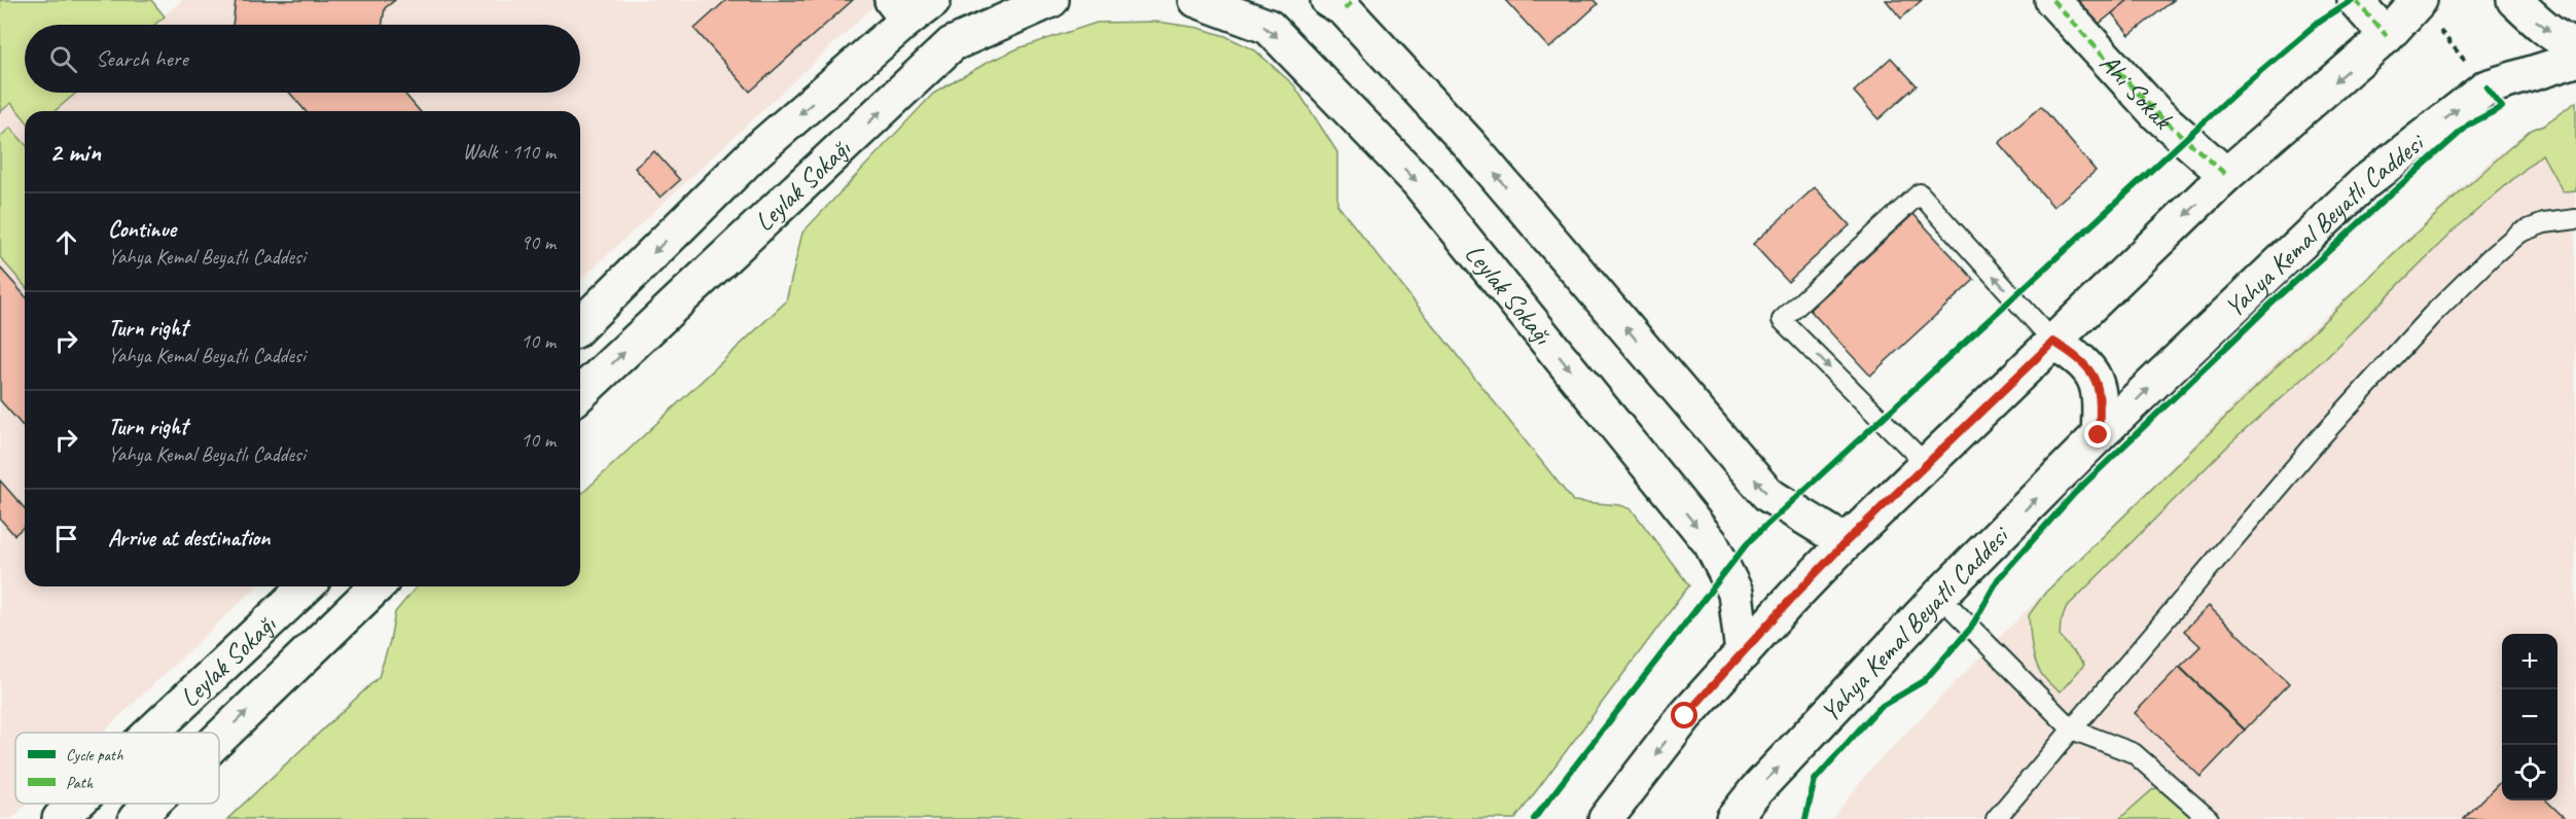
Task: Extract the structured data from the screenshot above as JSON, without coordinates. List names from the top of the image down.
{
  "streets": {
    "street": ["Ahi Sokak", "Leylak Sokağı", "Yahya Kemal Beyatlı Caddesi"]
  },
  "legend": ["Cycle path", "Path"],
  "page": {
    "search": "Search here",
    "heading": ["2 min", "Walk · 110 m"],
    "list": [
      ["Continue", "Yahya Kemal Beyatlı Caddesi", "90 m"],
      ["Turn right", "Yahya Kemal Beyatlı Caddesi", "10 m"],
      ["Turn right", "Yahya Kemal Beyatlı Caddesi", "10 m"],
      "Arrive at destination"
    ],
    "map_buttons": ["+", "−"]
  }
}
